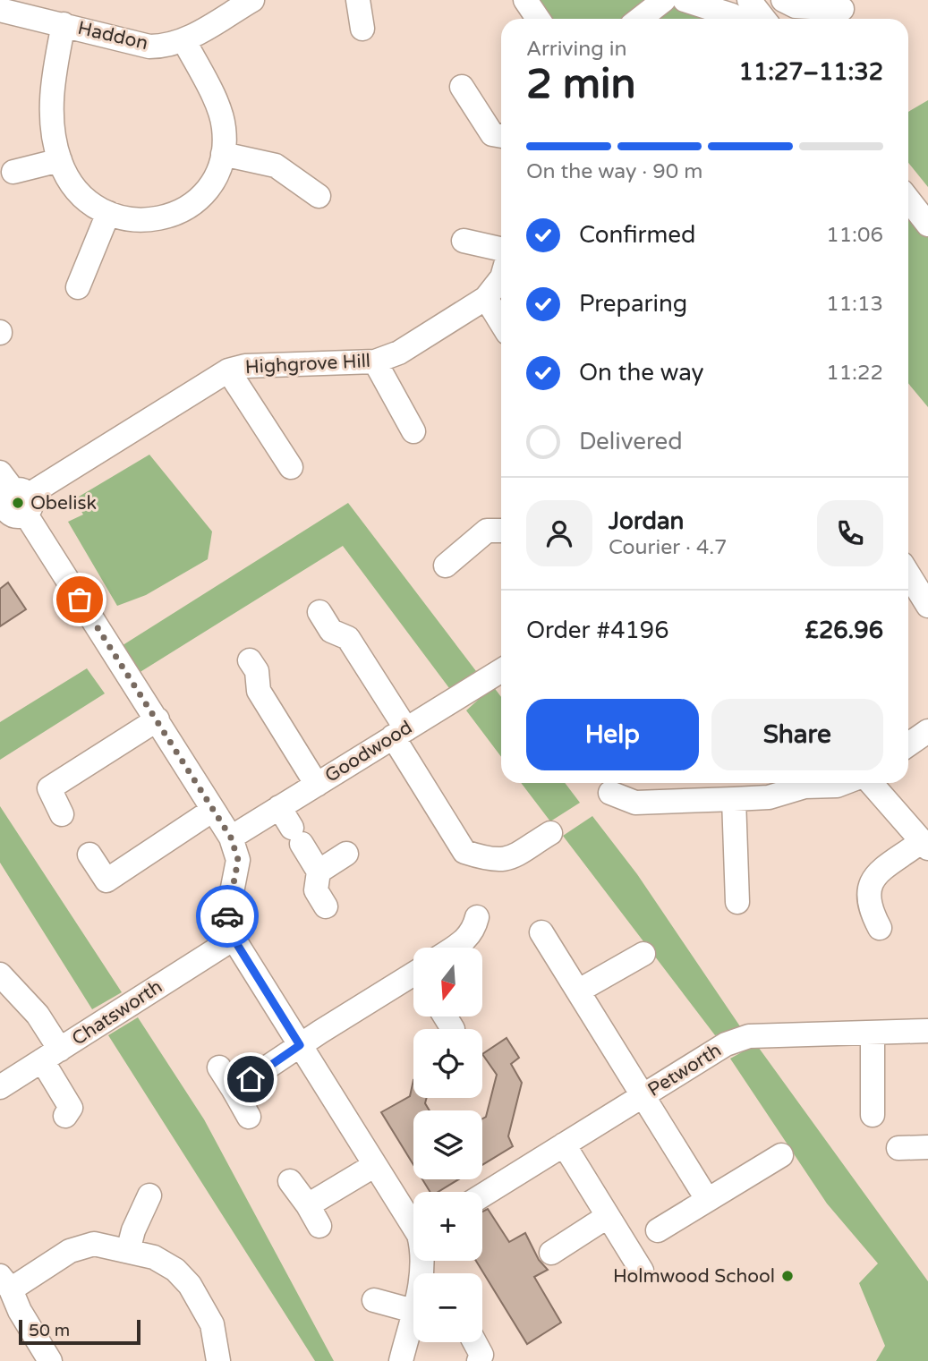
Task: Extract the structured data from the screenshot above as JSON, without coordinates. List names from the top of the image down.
{
  "streets": {
    "street": [
      "Haddon",
      "Highgrove Hill",
      "Goodwood",
      "Chatsworth",
      "Petworth"
    ]
  },
  "places": ["Obelisk", "Holmwood School"],
  "scale_bar": "50 m",
  "north": "bottom",
  "page": {
    "heading": ["2 min", "Arriving in", "11:27–11:32"],
    "panel": [
      "Jordan",
      "Courier · 4.7",
      "Order #4196",
      "£26.96"
    ],
    "bar": "On the way · 90 m",
    "list": [
      ["Confirmed", "11:06"],
      ["Preparing", "11:13"],
      ["On the way", "11:22"],
      "Delivered"
    ],
    "buttons": ["Help", "Share"],
    "map_buttons": ["+", "−"],
    "scale": "50 m"
  }
}
